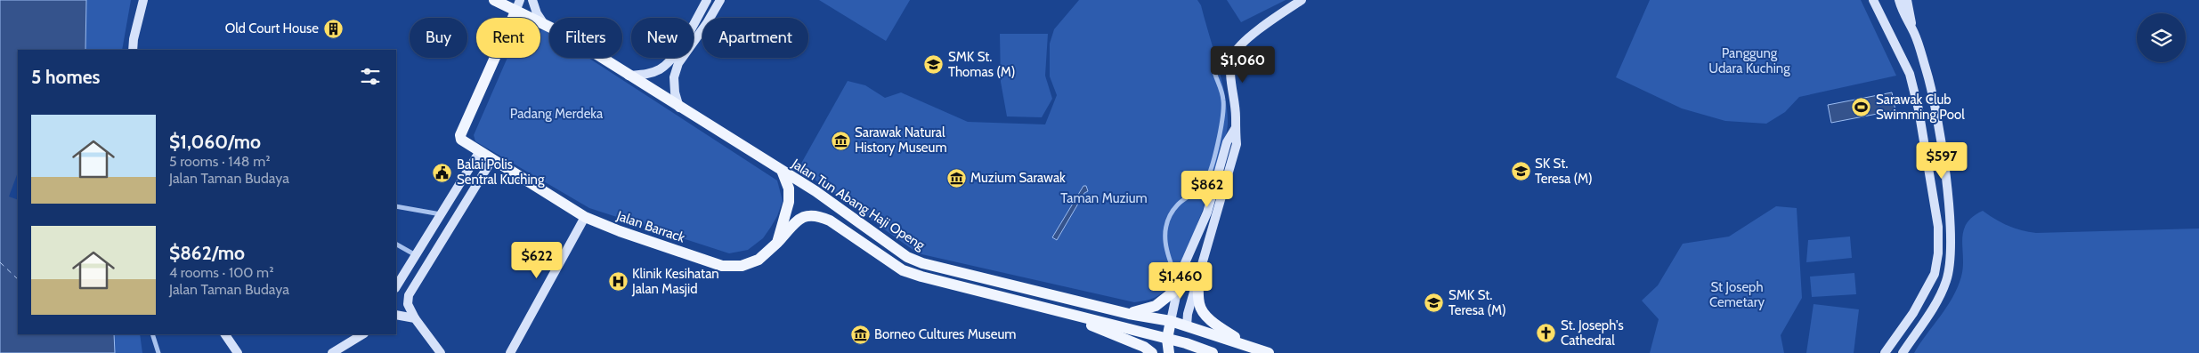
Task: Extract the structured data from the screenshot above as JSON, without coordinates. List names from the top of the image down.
{
  "streets": {
    "main road": ["Jalan Tun Abang Haji Openg", "Jalan Barrack"]
  },
  "crossings": [
    ["Jalan Tun Abang Haji Openg", "Jalan Barrack"]
  ],
  "parks": [
    "Panggung Udara Kuching",
    "Padang Merdeka",
    "Taman Muzium",
    "St Joseph Cemetary"
  ],
  "places": {
    "building": ["Old Court House"],
    "school or university": ["SMK St. Thomas (M)", "SK St. Teresa (M)", "SMK St. Teresa (M)"],
    "sports": ["Sarawak Club Swimming Pool"],
    "museum": ["Sarawak Natural History Museum", "Muzium Sarawak", "Borneo Cultures Museum"],
    "public building": ["Balai Polis Sentral Kuching"],
    "hospital": ["Klinik Kesihatan Jalan Masjid"],
    "church": ["St. Joseph's Cathedral"]
  },
  "page": {
    "chip": [
      "Buy",
      "Rent",
      "Filters",
      "New",
      "Apartment"
    ],
    "price": [
      "$1,060",
      "$597",
      "$862",
      "$622",
      "$1,460"
    ],
    "heading": "5 homes",
    "list": [
      {
        "name": "$1,060/mo",
        "note": "5 rooms · 148 m² · Jalan Taman Budaya"
      },
      {
        "name": "$862/mo",
        "note": "4 rooms · 100 m² · Jalan Taman Budaya"
      }
    ]
  }
}
